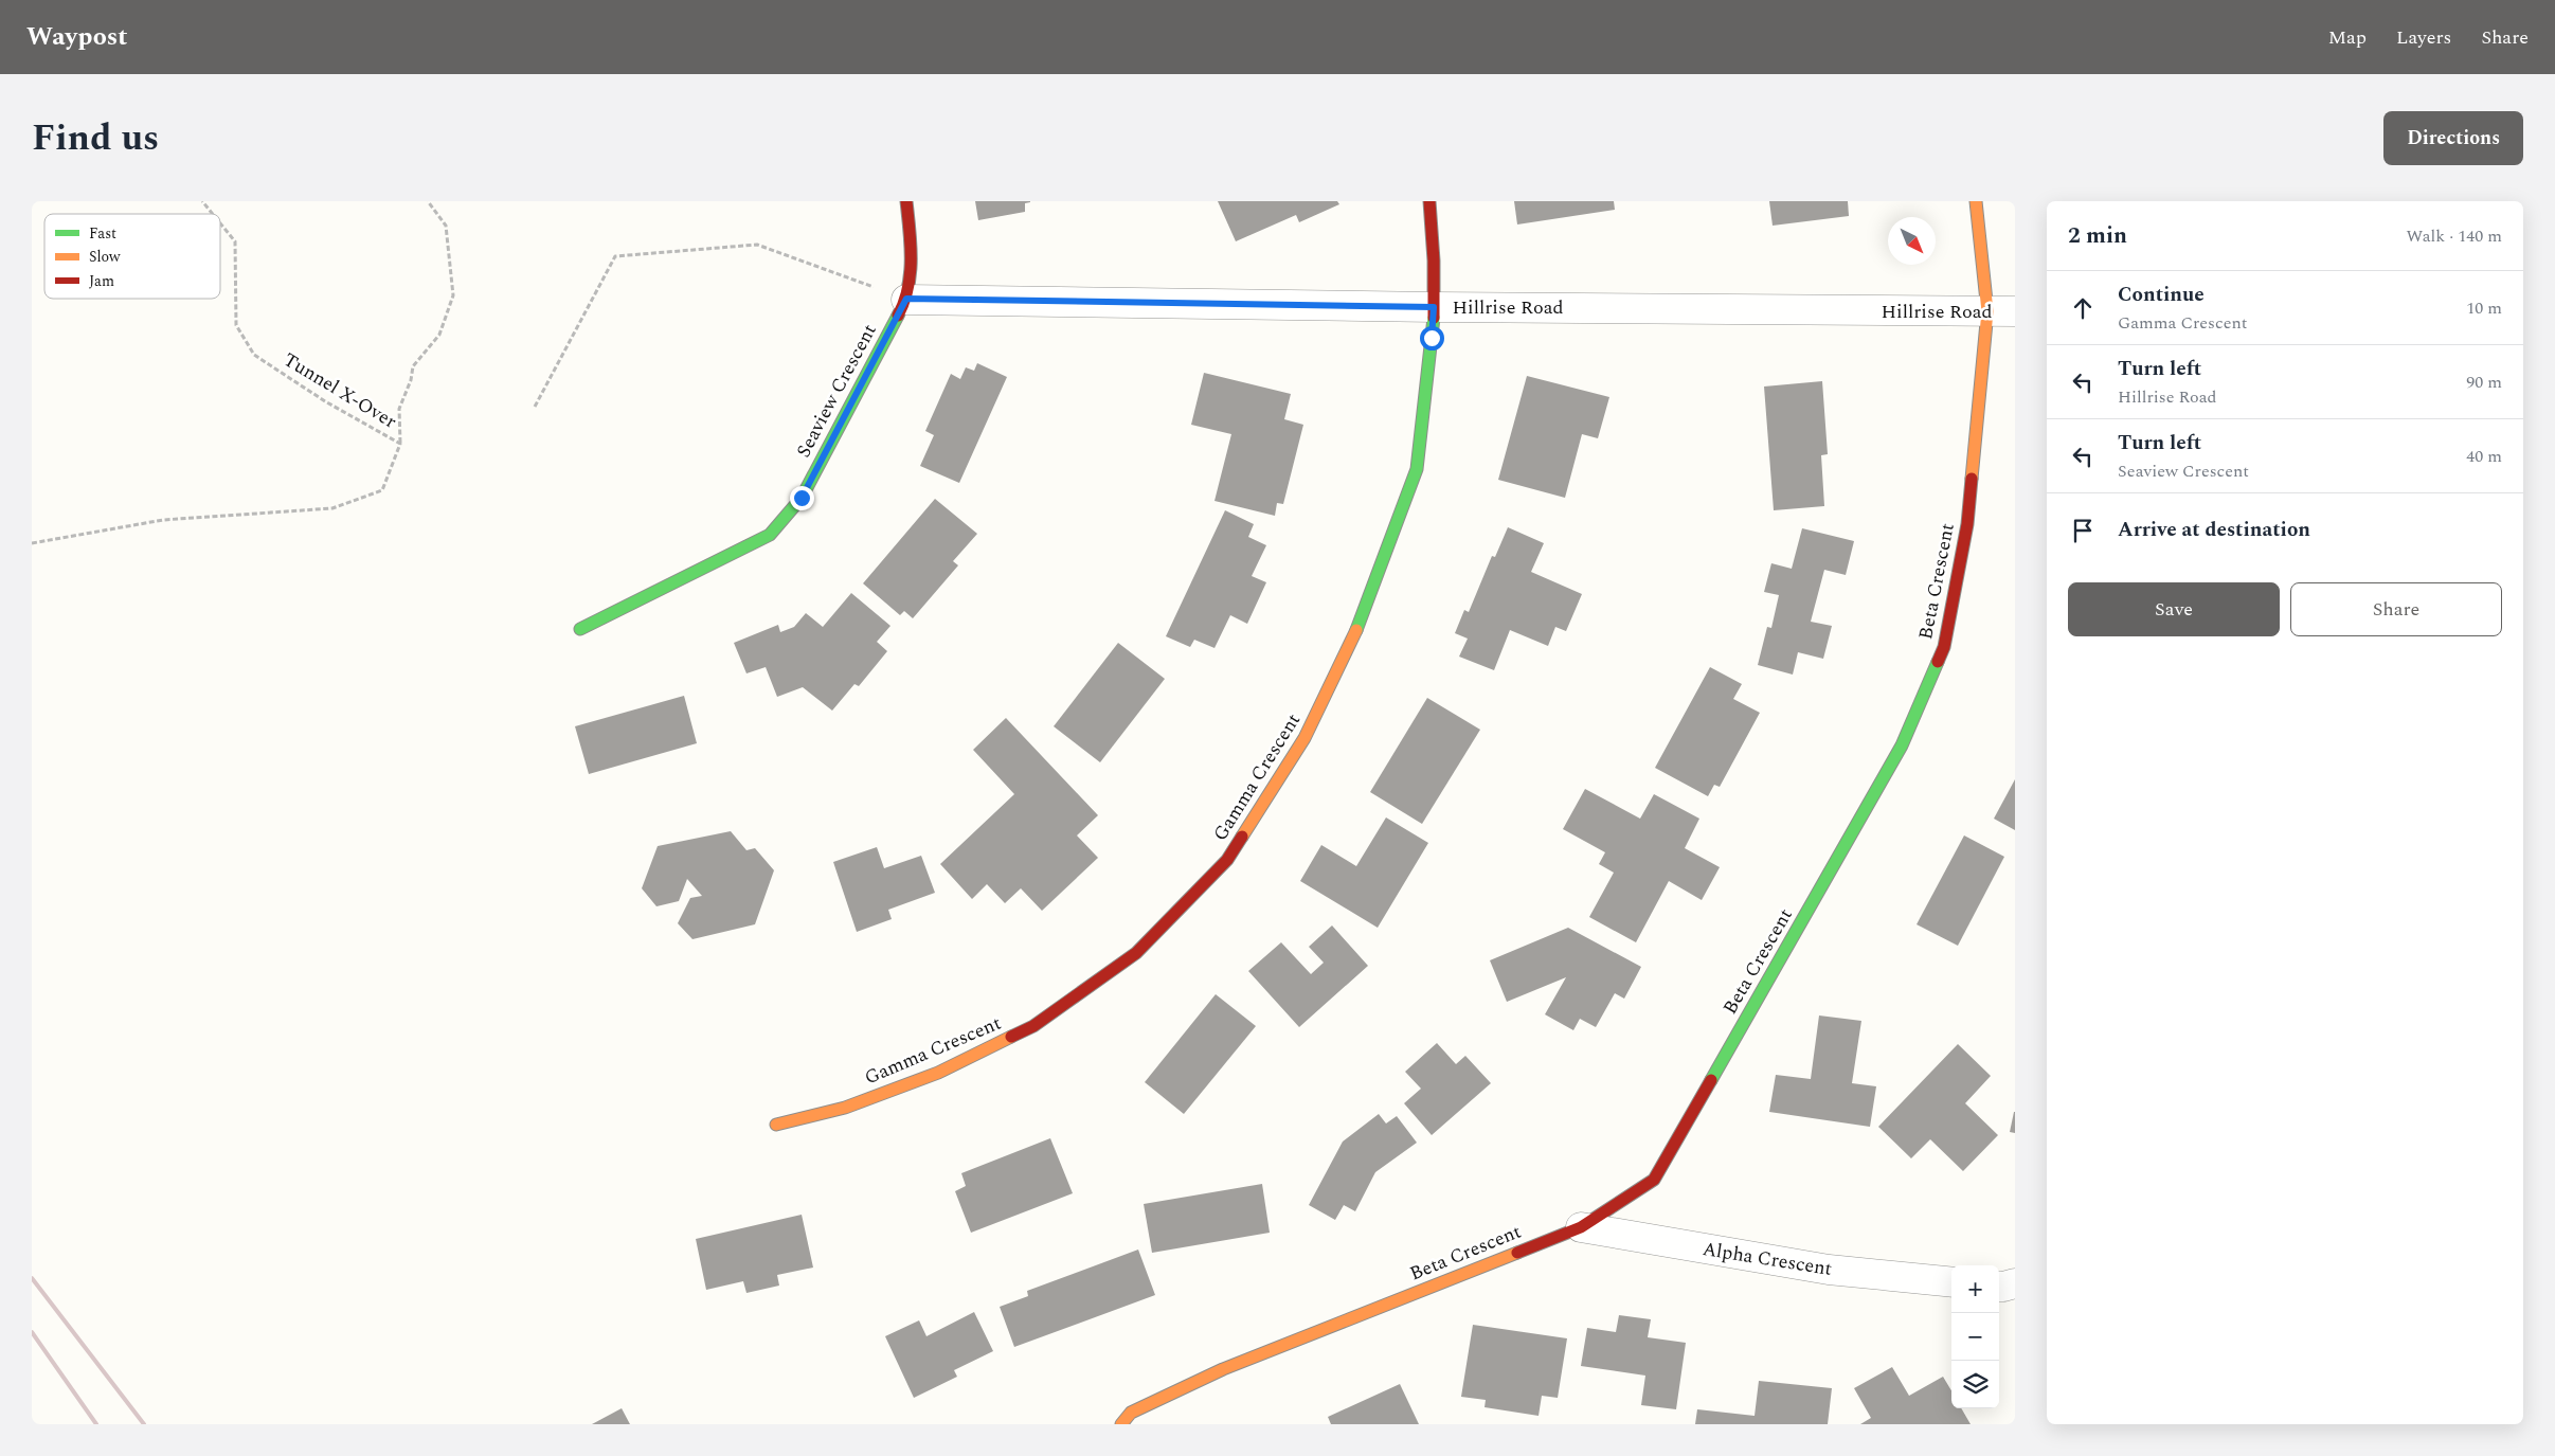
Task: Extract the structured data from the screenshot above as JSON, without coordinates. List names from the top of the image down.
{
  "streets": {
    "street": [
      "Hillrise Road",
      "Seaview Crescent",
      "Beta Crescent",
      "Gamma Crescent",
      "Alpha Crescent"
    ],
    "path": ["Tunnel X-Over"]
  },
  "crossings": [
    ["Hillrise Road", "Seaview Crescent"],
    ["Hillrise Road", "Beta Crescent"],
    ["Hillrise Road", "Gamma Crescent"],
    ["Beta Crescent", "Alpha Crescent"]
  ],
  "legend": ["Fast", "Slow", "Jam"],
  "north": "bottom right",
  "page": {
    "header": "Waypost",
    "nav": ["Map", "Layers", "Share"],
    "title": "Find us",
    "buttons": [
      "Directions",
      ["Save", "Share"]
    ],
    "heading": ["2 min", "Walk · 140 m"],
    "list": [
      ["Continue", "Gamma Crescent", "10 m"],
      ["Turn left", "Hillrise Road", "90 m"],
      ["Turn left", "Seaview Crescent", "40 m"],
      "Arrive at destination"
    ],
    "map_buttons": ["+", "−"]
  }
}
